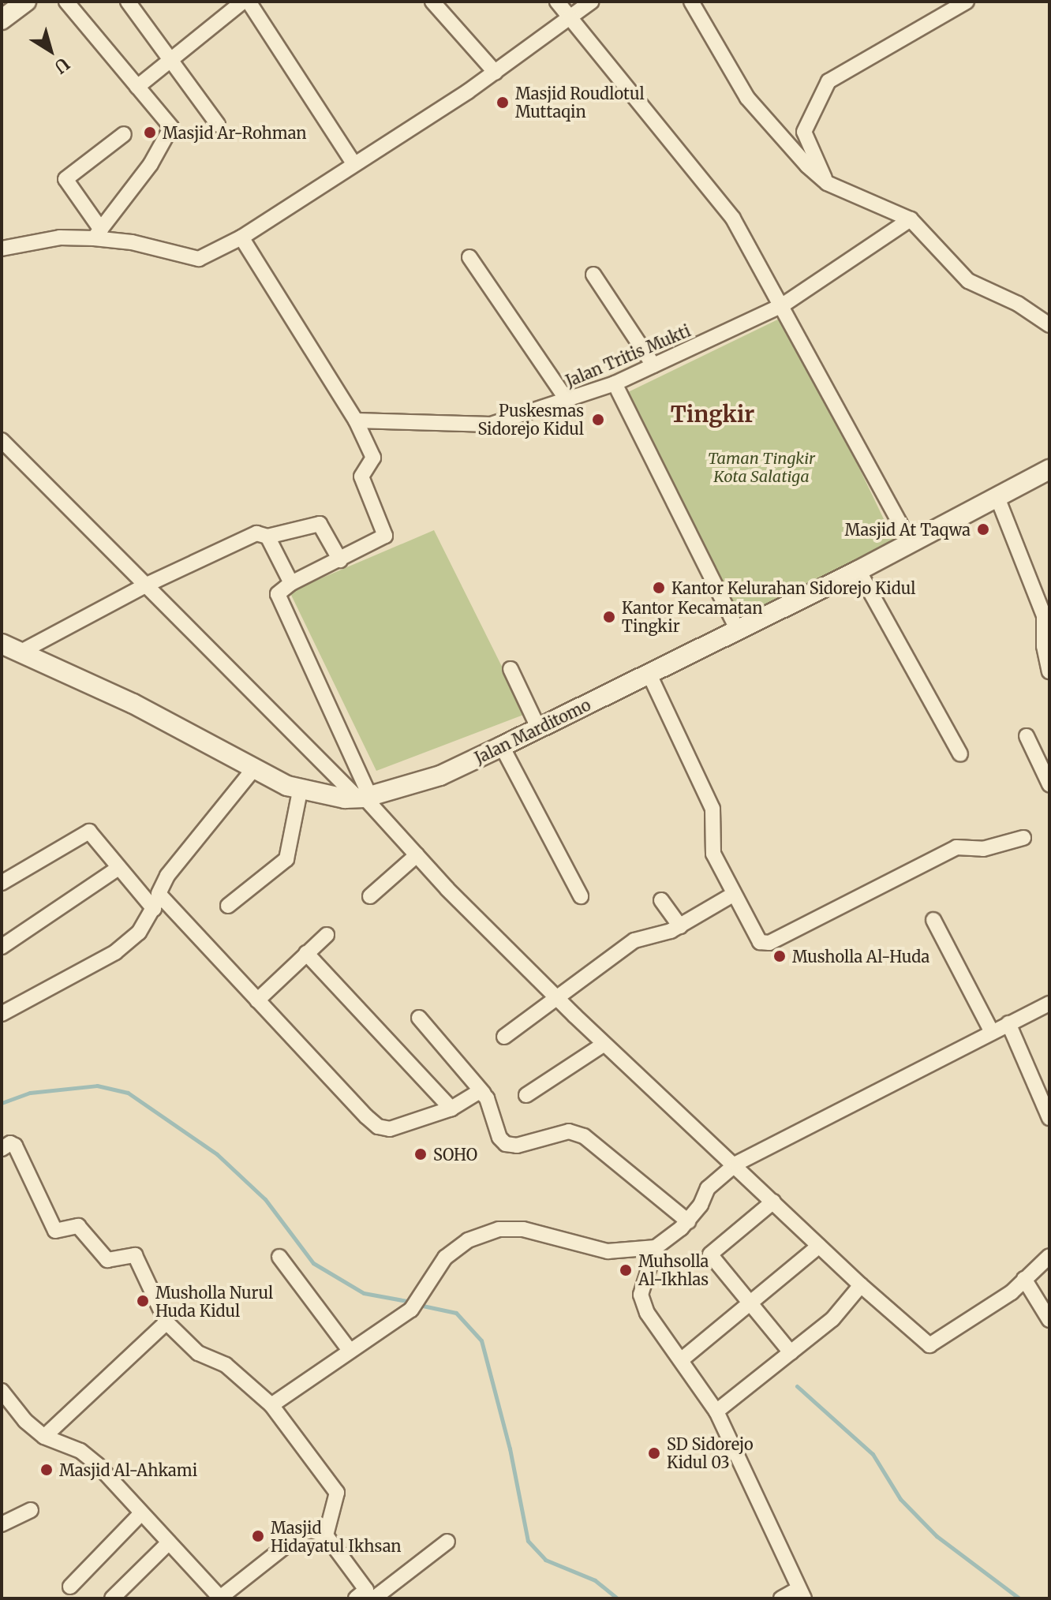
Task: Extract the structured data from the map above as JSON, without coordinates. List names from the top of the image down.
{
  "streets": {
    "street": ["Jalan Tritis Mukti", "Jalan Marditomo"]
  },
  "districts": ["Tingkir"],
  "parks": ["Taman Tingkir Kota Salatiga"],
  "places": [
    "Masjid Roudlotul Muttaqin",
    "Masjid Ar-Rohman",
    "Puskesmas Sidorejo Kidul",
    "Masjid At Taqwa",
    "Kantor Kelurahan Sidorejo Kidul",
    "Kantor Kecamatan Tingkir",
    "Musholla Al-Huda",
    "SOHO",
    "Muhsolla Al-Ikhlas",
    "Musholla Nurul Huda Kidul",
    "SD Sidorejo Kidul 03",
    "Masjid Al-Ahkami",
    "Masjid Hidayatul Ikhsan"
  ],
  "north": "bottom right"
}
